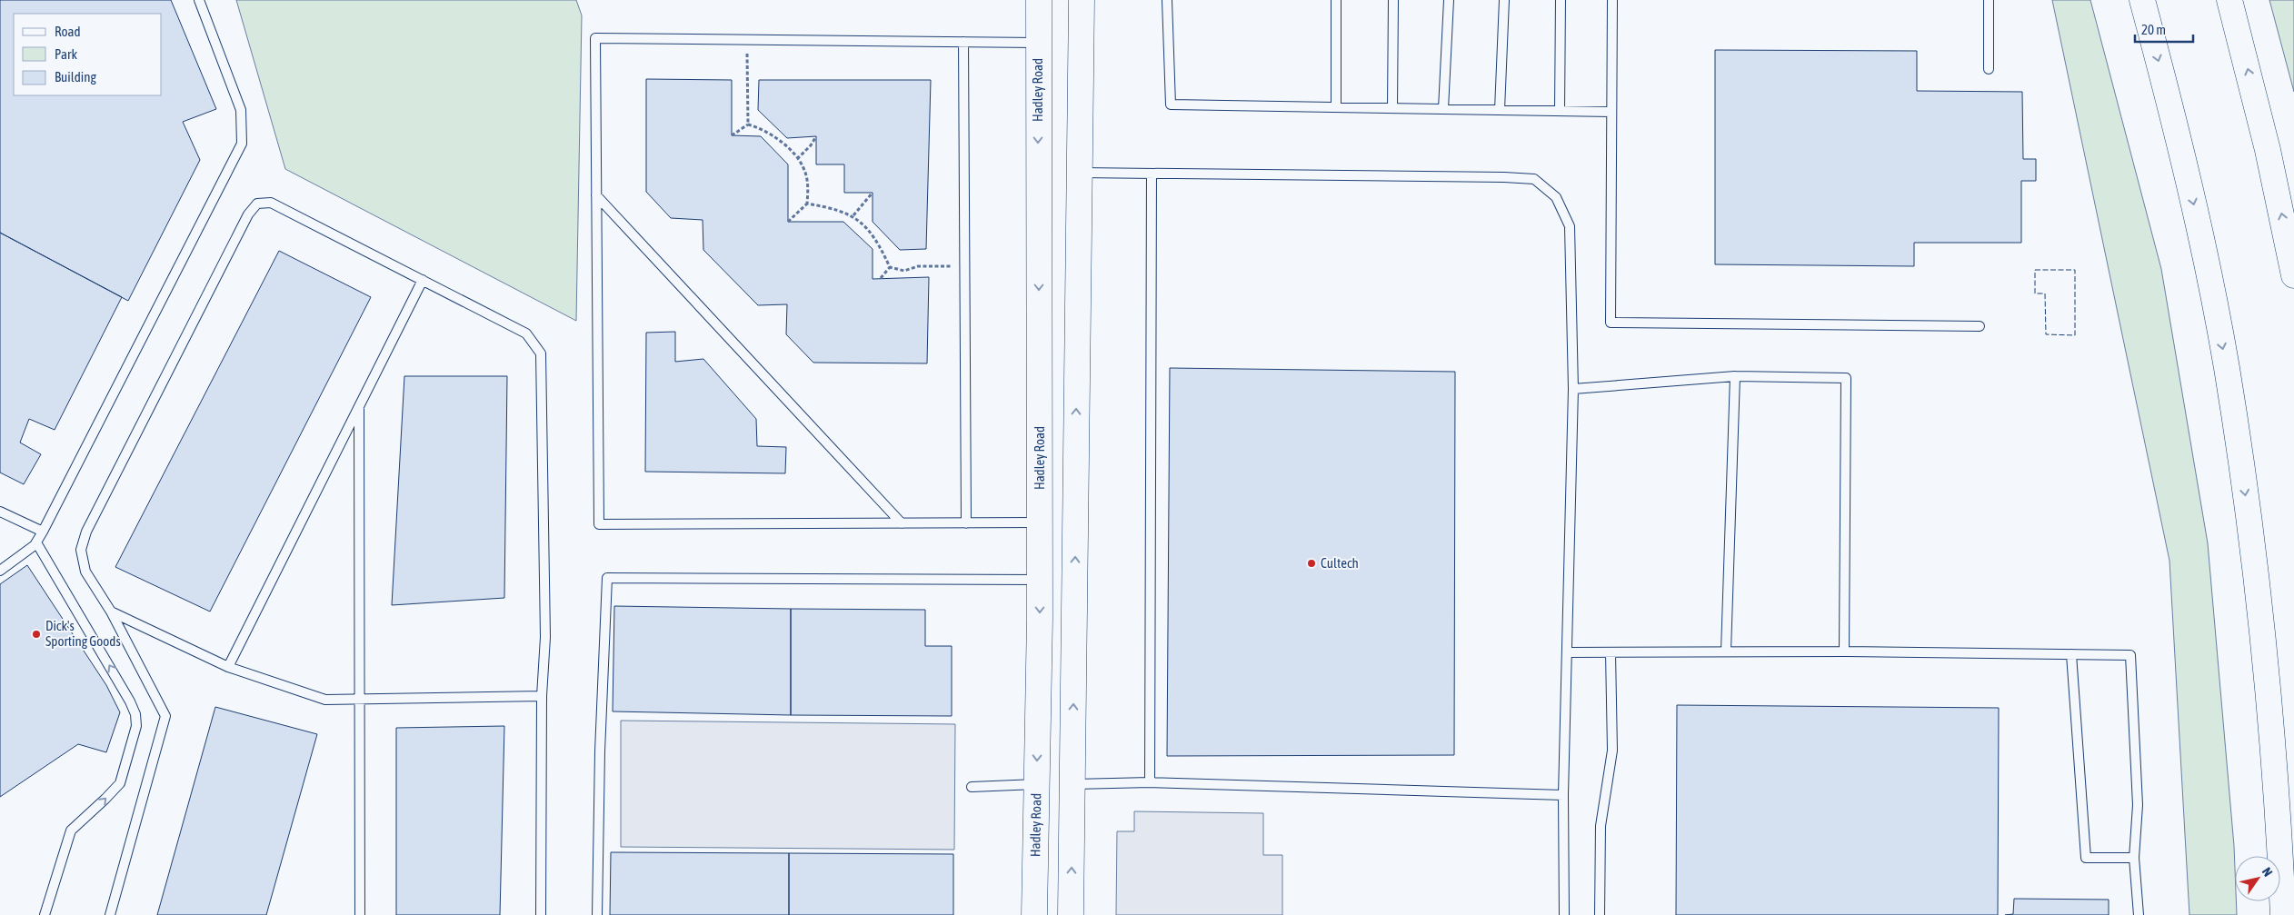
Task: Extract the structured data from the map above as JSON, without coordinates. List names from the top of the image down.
{
  "streets": {
    "main road": ["Hadley Road"]
  },
  "places": ["Cultech", "Dick's Sporting Goods"],
  "legend": ["Road", "Park", "Building"],
  "scale_bar": "20 m",
  "north": "top right"
}
